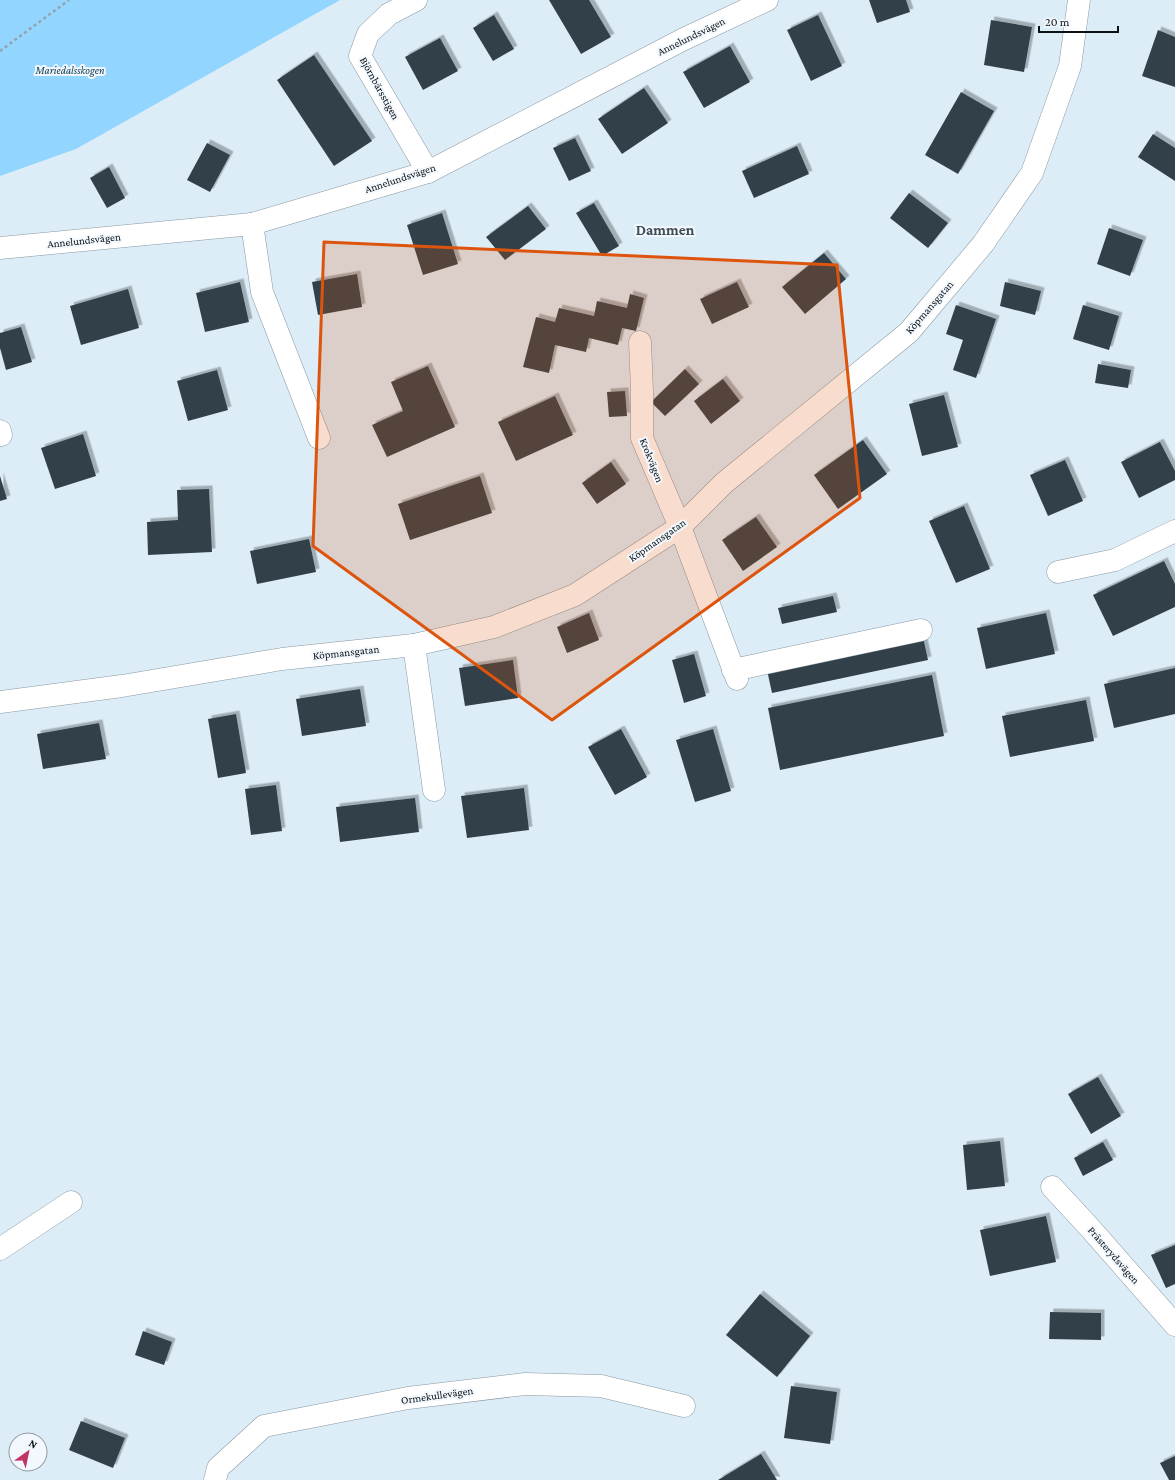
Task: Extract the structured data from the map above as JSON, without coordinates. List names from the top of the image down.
{
  "streets": {
    "street": [
      "Annelundsvägen",
      "Björnbärsstigen",
      "Köpmansgatan",
      "Krokvägen",
      "Prästerydsvägen",
      "Ormekullevägen"
    ]
  },
  "crossings": [
    ["Annelundsvägen", "Björnbärsstigen"],
    ["Köpmansgatan", "Krokvägen"]
  ],
  "districts": ["Dammen"],
  "parks": ["Mariedalsskogen"],
  "scale_bar": "20 m",
  "north": "top right"
}
